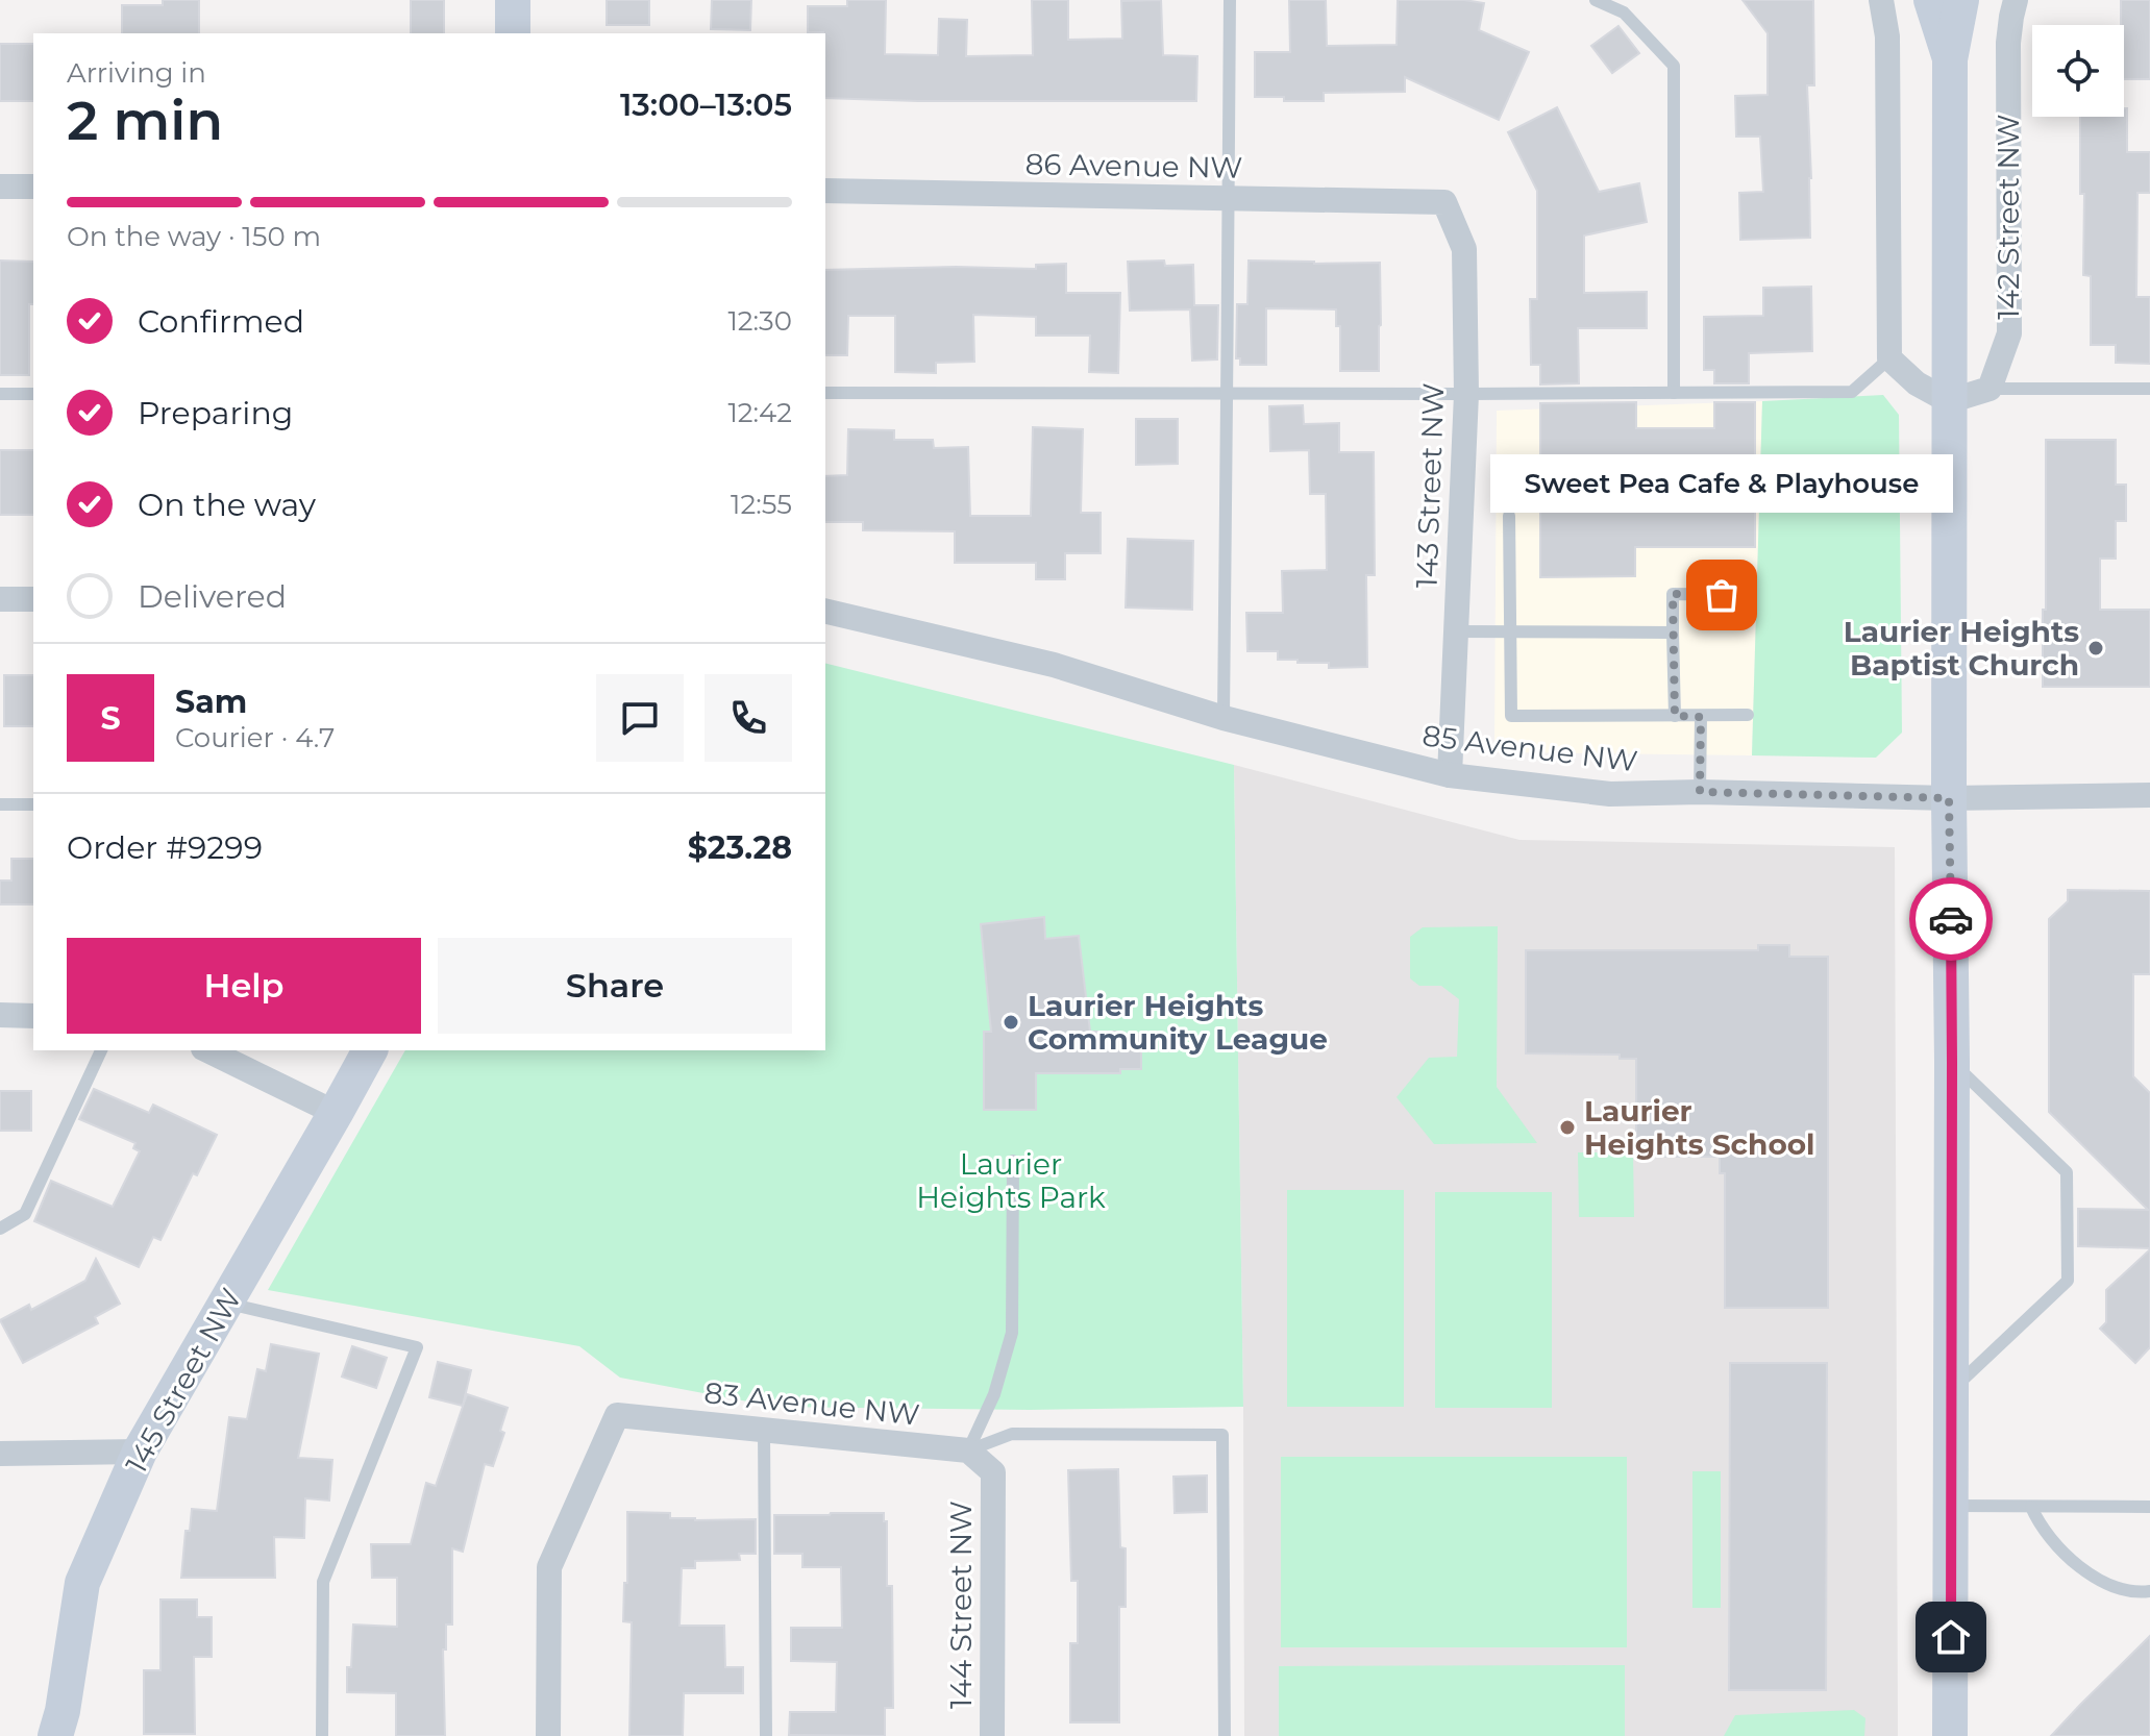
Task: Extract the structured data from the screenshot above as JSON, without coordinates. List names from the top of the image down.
{
  "streets": {
    "street": [
      "86 Avenue NW",
      "142 Street NW",
      "143 Street NW",
      "85 Avenue NW",
      "145 Street NW",
      "83 Avenue NW",
      "144 Street NW"
    ]
  },
  "crossings": [
    ["86 Avenue NW", "143 Street NW"],
    ["142 Street NW", "85 Avenue NW"],
    ["143 Street NW", "85 Avenue NW"],
    ["83 Avenue NW", "144 Street NW"]
  ],
  "parks": ["Laurier Heights Park"],
  "places": [
    "Sweet Pea Cafe & Playhouse",
    "Laurier Heights Baptist Church",
    "Laurier Heights Community League",
    "Laurier Heights School"
  ],
  "page": {
    "heading": ["2 min", "Arriving in", "13:00–13:05"],
    "panel": [
      "Sam",
      "Courier · 4.7",
      "Order #9299",
      "$23.28"
    ],
    "bar": "On the way · 150 m",
    "list": [
      ["Confirmed", "12:30"],
      ["Preparing", "12:42"],
      ["On the way", "12:55"],
      "Delivered"
    ],
    "bubble": "Sweet Pea Cafe & Playhouse",
    "round": "S",
    "buttons": ["Help", "Share"]
  }
}
